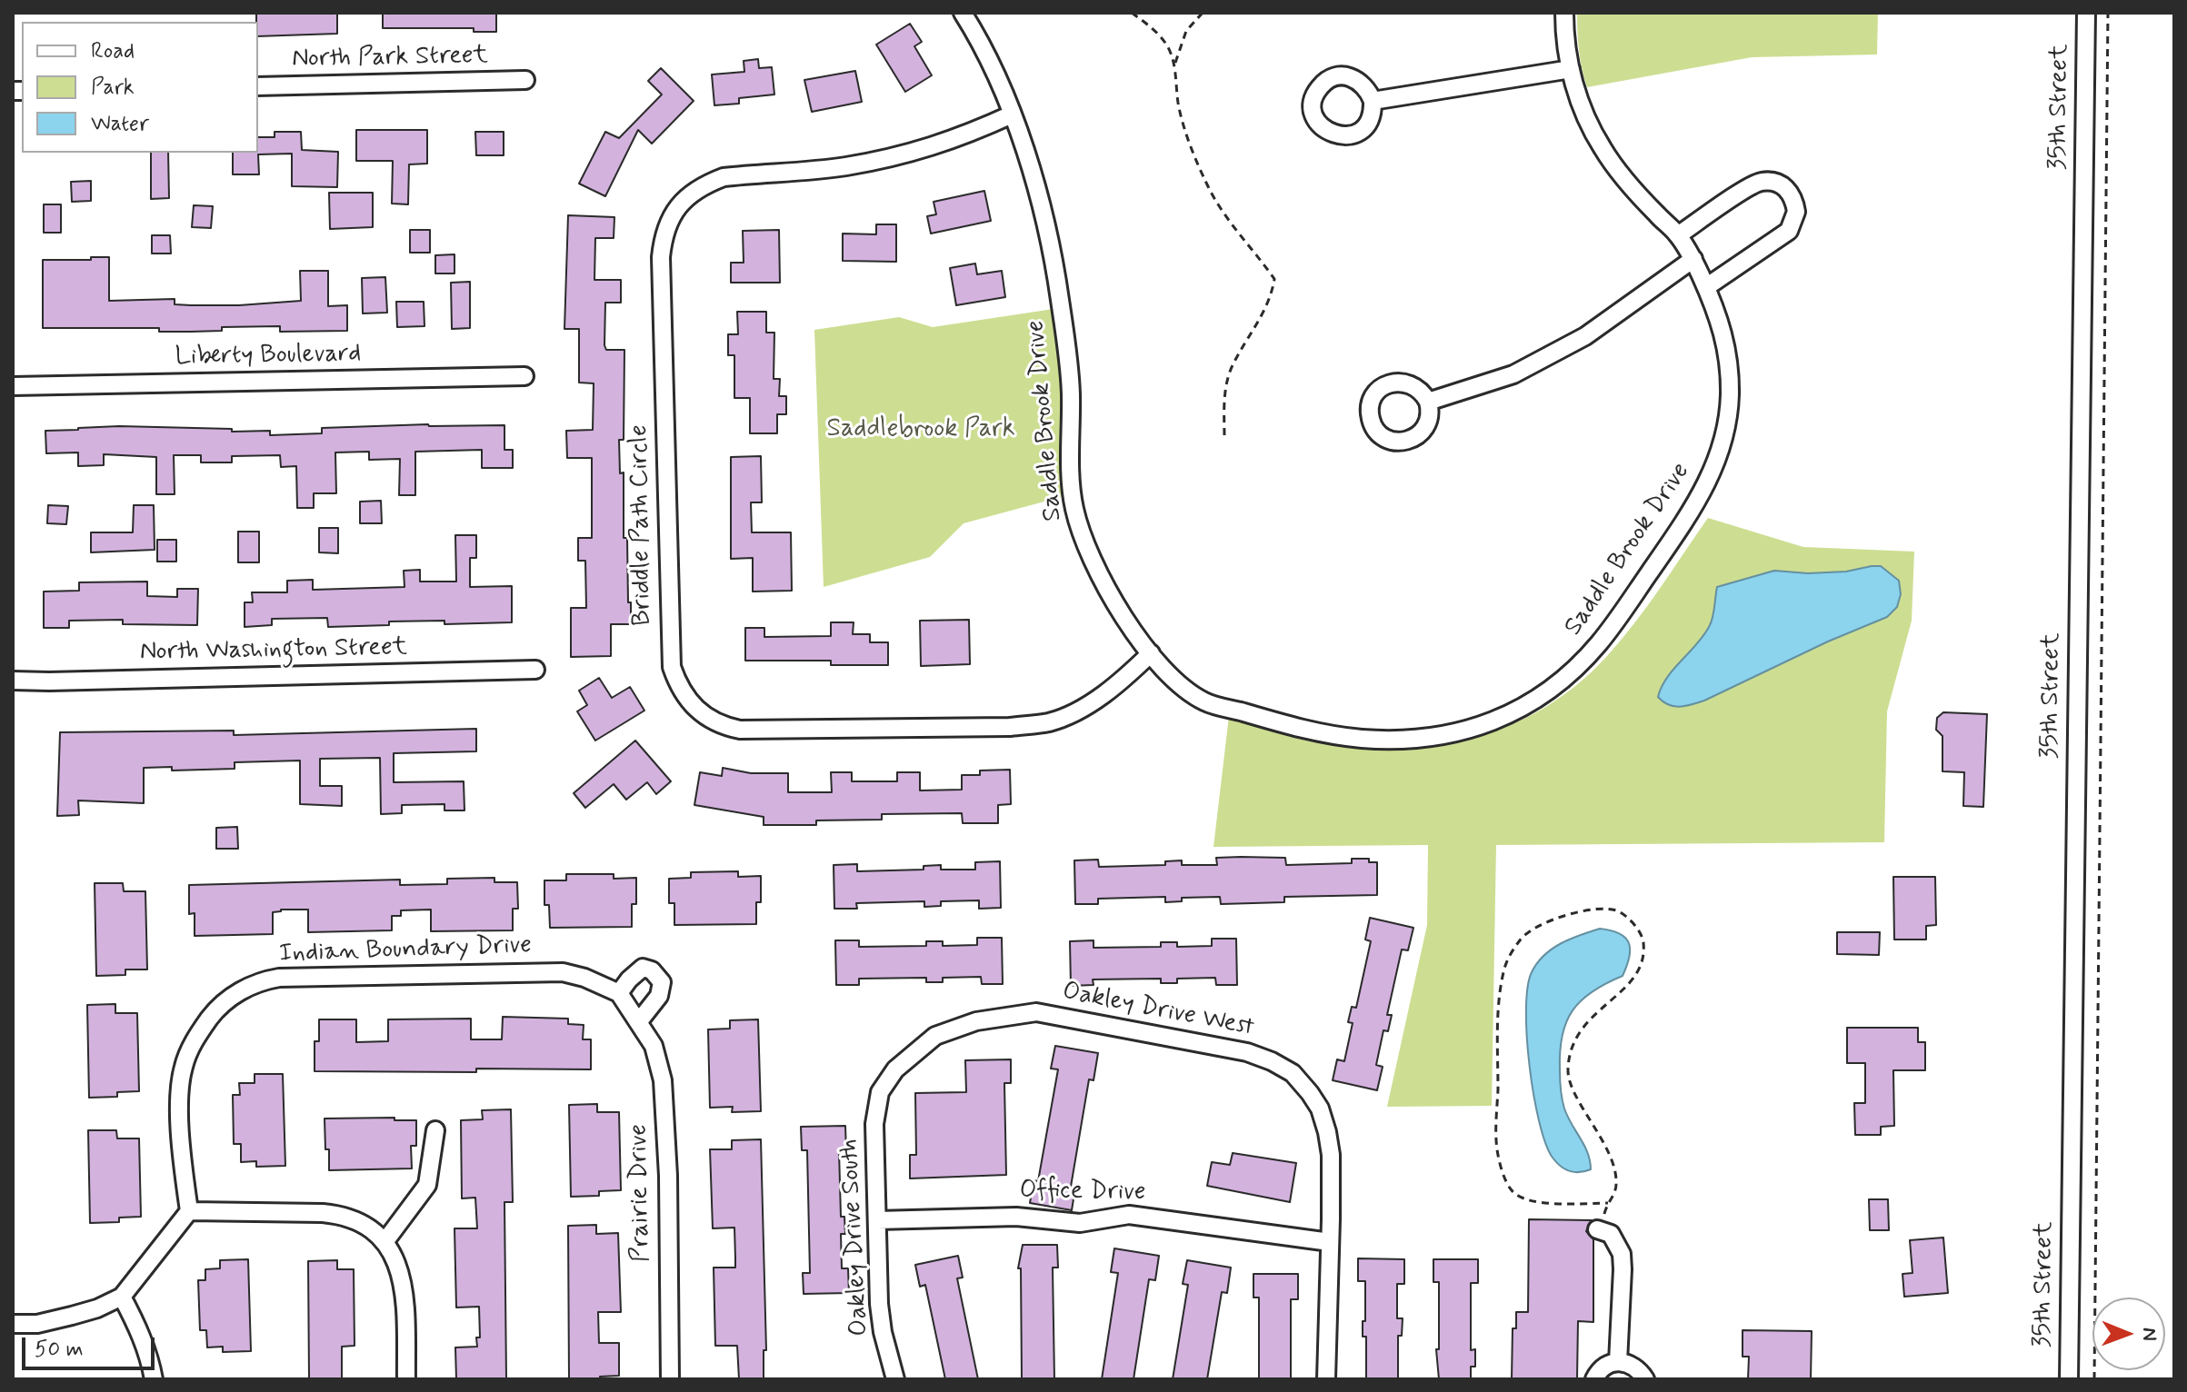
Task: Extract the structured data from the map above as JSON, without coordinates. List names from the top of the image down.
{
  "streets": {
    "street": [
      "North Park Street",
      "35th Street",
      "Liberty Boulevard",
      "Saddle Brook Drive",
      "Briddle Path Circle",
      "North Washington Street",
      "Indian Boundary Drive",
      "Oakley Drive West",
      "Office Drive",
      "Prairie Drive",
      "Oakley Drive South"
    ]
  },
  "crossings": [
    ["Saddle Brook Drive", "Briddle Path Circle"],
    ["Indian Boundary Drive", "Prairie Drive"],
    ["Oakley Drive West", "Office Drive"],
    ["Oakley Drive West", "Oakley Drive South"],
    ["Office Drive", "Oakley Drive South"]
  ],
  "parks": ["Saddlebrook Park"],
  "legend": ["Road", "Park", "Water"],
  "scale_bar": "50 m",
  "north": "right"
}
